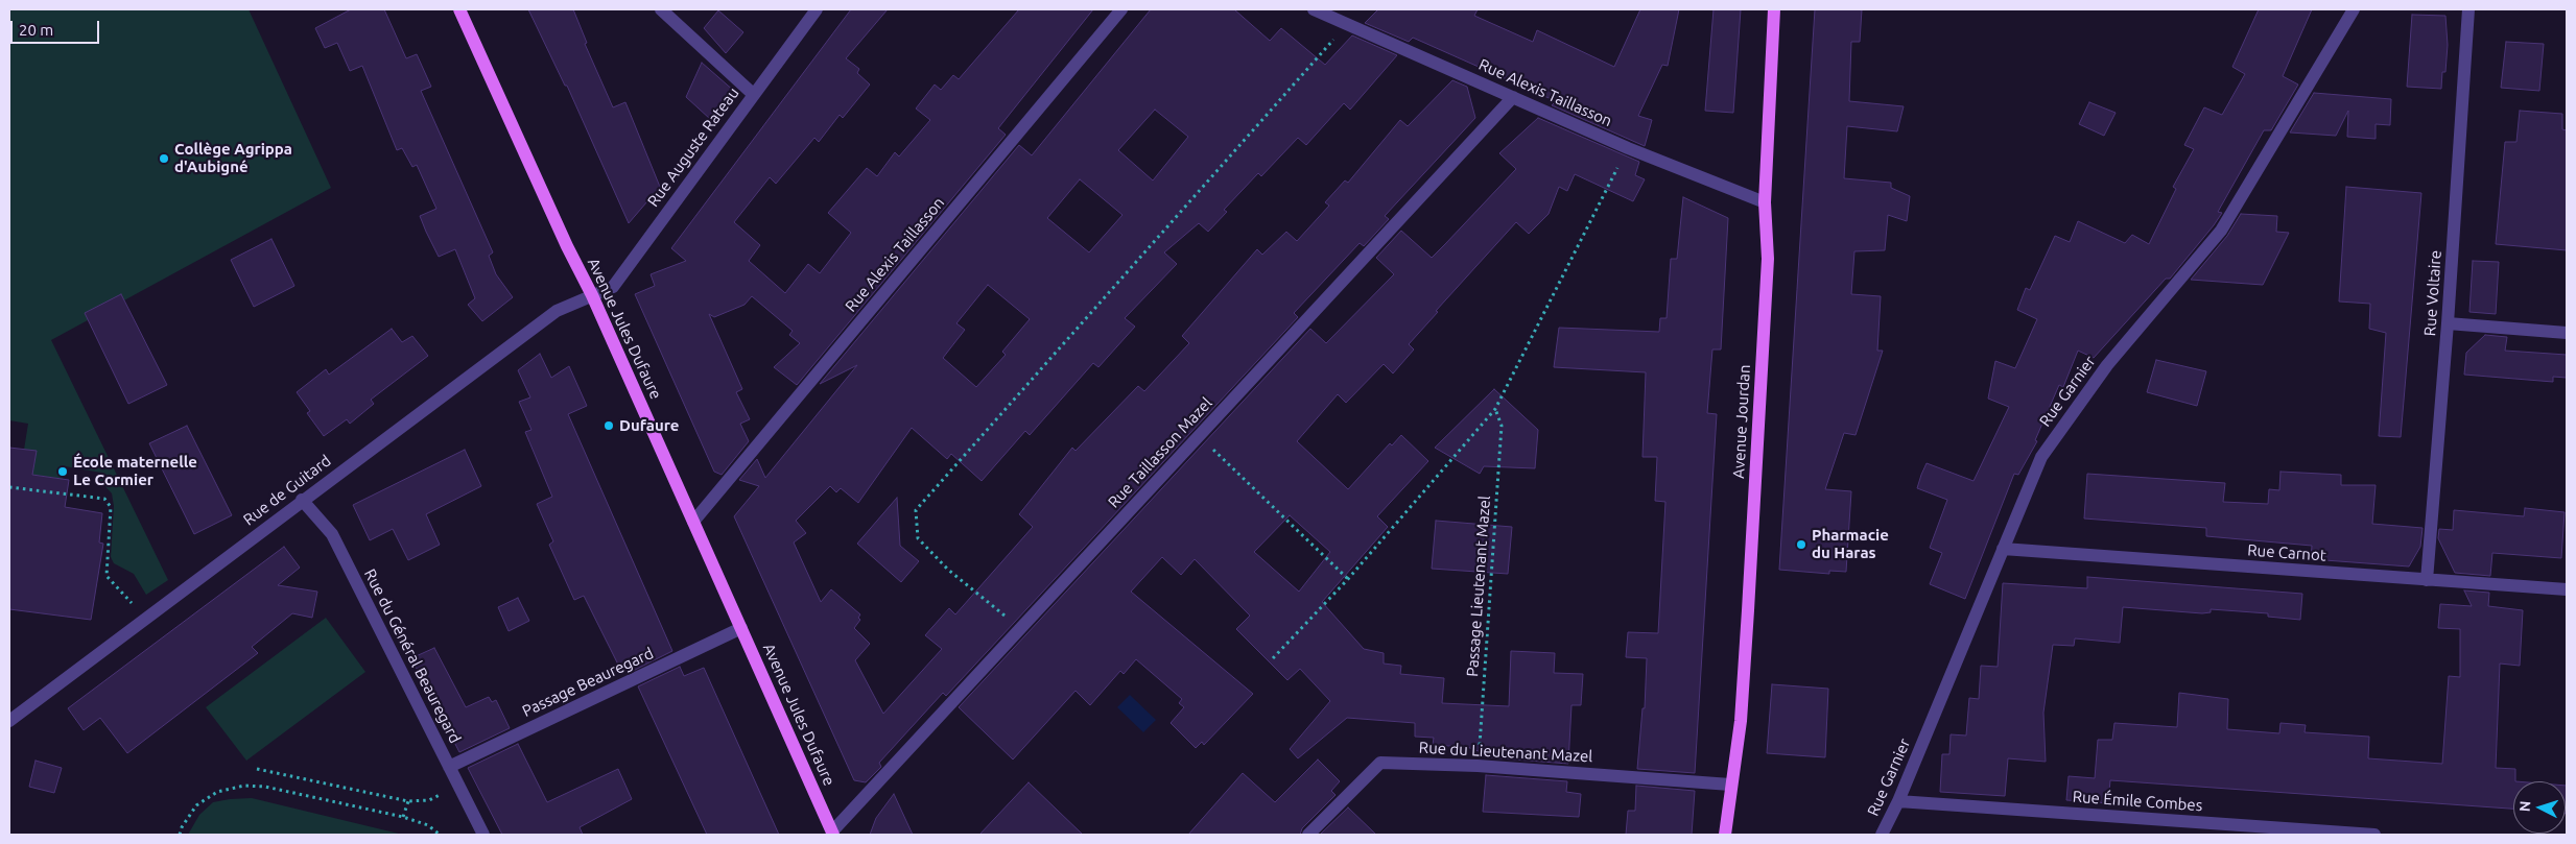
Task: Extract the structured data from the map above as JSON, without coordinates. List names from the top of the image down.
{
  "streets": {
    "main road": ["Avenue Jules Dufaure", "Avenue Jourdan"],
    "street": [
      "Rue Alexis Taillasson",
      "Rue Auguste Rateau",
      "Rue Voltaire",
      "Rue Garnier",
      "Rue Taillasson Mazel",
      "Rue de Guitard",
      "Rue Carnot",
      "Rue du Général Beauregard",
      "Passage Beauregard",
      "Rue du Lieutenant Mazel",
      "Rue Émile Combes"
    ],
    "path": ["Passage Lieutenant Mazel"]
  },
  "crossings": [
    ["Rue Alexis Taillasson", "Avenue Jules Dufaure"],
    ["Rue Alexis Taillasson", "Avenue Jourdan"],
    ["Rue Alexis Taillasson", "Rue Taillasson Mazel"],
    ["Rue Auguste Rateau", "Avenue Jules Dufaure"],
    ["Rue Auguste Rateau", "Rue de Guitard"],
    ["Rue Voltaire", "Rue Carnot"],
    ["Avenue Jules Dufaure", "Rue Taillasson Mazel"],
    ["Avenue Jules Dufaure", "Rue de Guitard"],
    ["Avenue Jules Dufaure", "Passage Beauregard"],
    ["Rue Garnier", "Rue Carnot"],
    ["Rue Garnier", "Rue Émile Combes"],
    ["Avenue Jourdan", "Rue du Lieutenant Mazel"],
    ["Rue de Guitard", "Rue du Général Beauregard"],
    ["Passage Lieutenant Mazel", "Rue du Lieutenant Mazel"],
    ["Rue du Général Beauregard", "Passage Beauregard"]
  ],
  "places": [
    "Collège Agrippa d'Aubigné",
    "Dufaure",
    "École maternelle Le Cormier",
    "Pharmacie du Haras"
  ],
  "scale_bar": "20 m",
  "north": "left"
}
